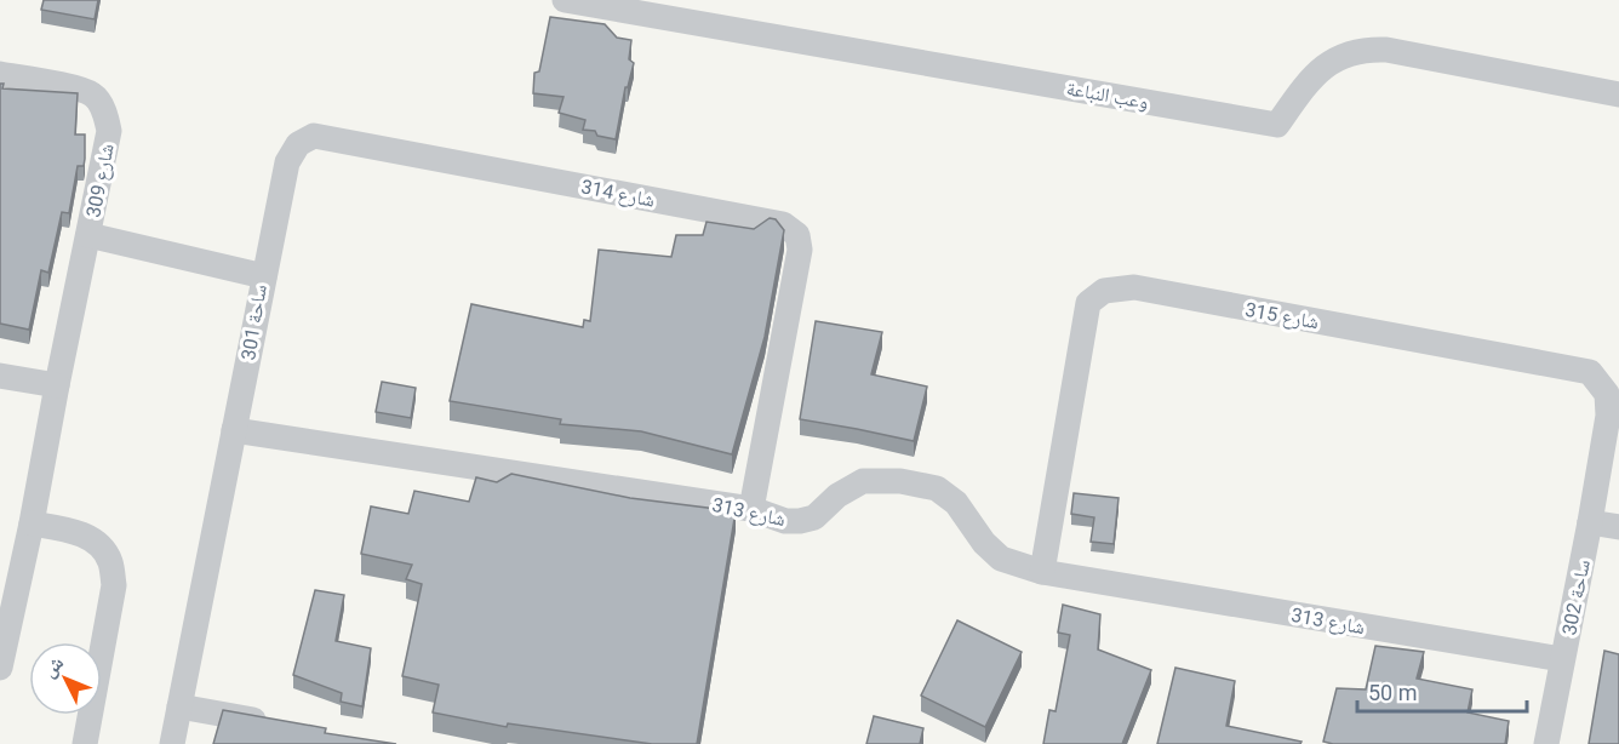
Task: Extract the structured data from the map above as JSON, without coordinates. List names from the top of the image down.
{
  "streets": {
    "street": [
      "وعب النباعة",
      "شارع 309",
      "شارع 314",
      "شارع 315",
      "ساحة 301",
      "شارع 313",
      "ساحة 302"
    ]
  },
  "crossings": [
    ["شارع 309", "ساحة 301"],
    ["شارع 314", "ساحة 301"],
    ["شارع 314", "شارع 313"],
    ["شارع 315", "شارع 313"],
    ["شارع 315", "ساحة 302"],
    ["ساحة 301", "شارع 313"],
    ["شارع 313", "ساحة 302"]
  ],
  "scale_bar": "50 m",
  "north": "top left"
}
